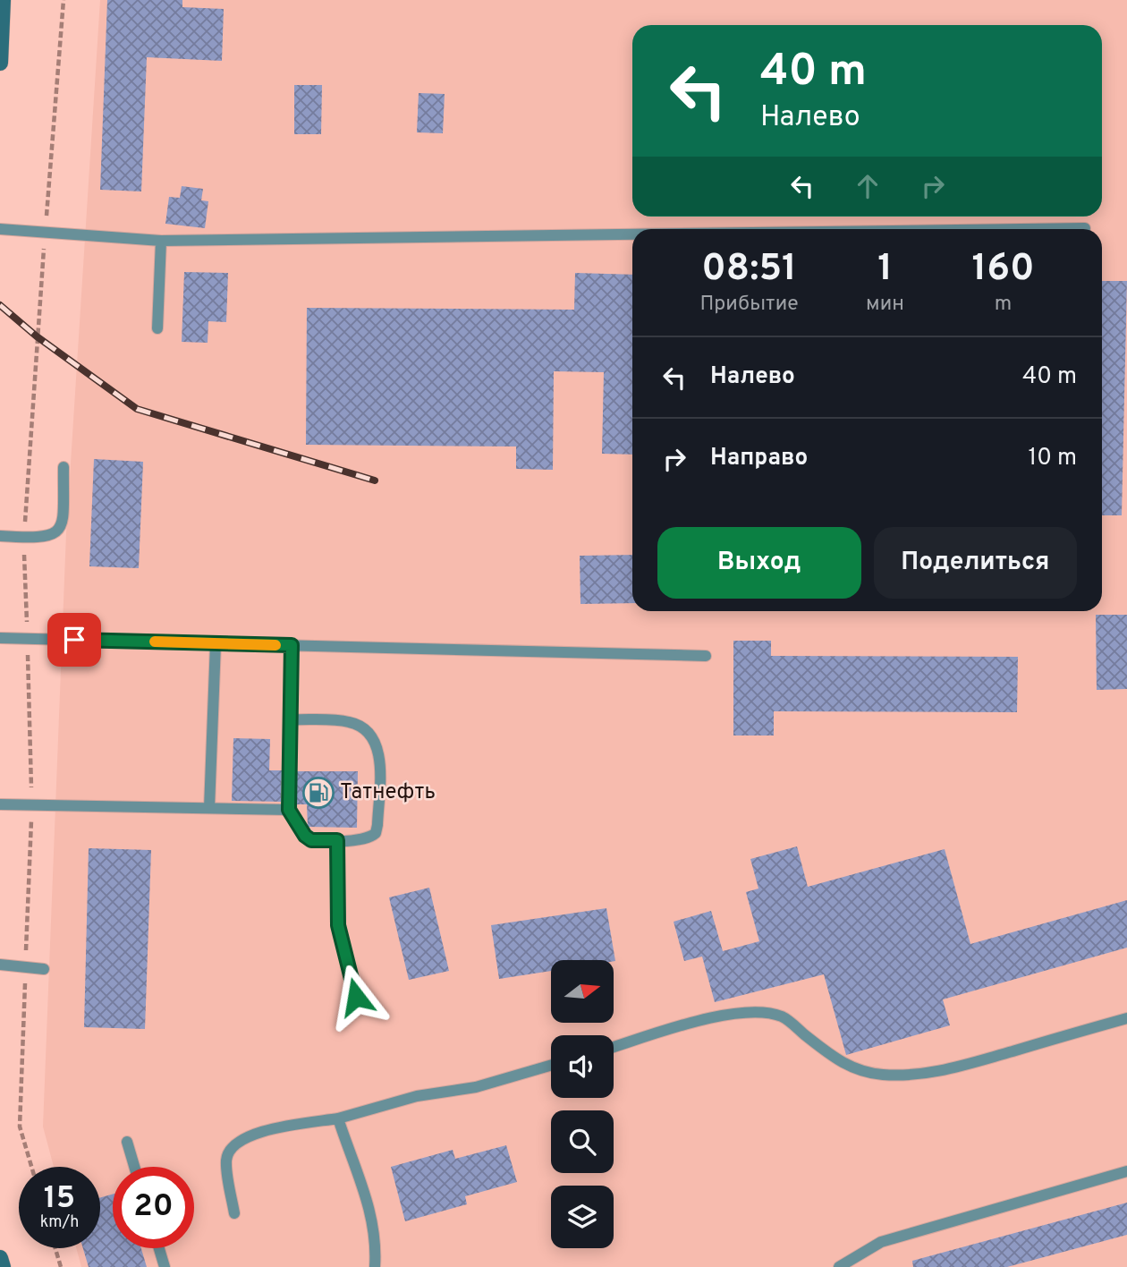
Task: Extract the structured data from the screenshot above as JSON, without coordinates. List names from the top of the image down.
{
  "places": {
    "fuel station": ["Татнефть"]
  },
  "north": "right",
  "page": {
    "turn": ["40 m", "Налево"],
    "eta": [
      "08:51",
      "Прибытие",
      "1",
      "мин",
      "160",
      "m"
    ],
    "list": [
      {
        "name": "Налево",
        "value": "40 m"
      },
      {
        "name": "Направо",
        "value": "10 m"
      }
    ],
    "buttons": ["Выход", "Поделиться"],
    "speed": "15 km/h",
    "limit": "20"
  }
}
